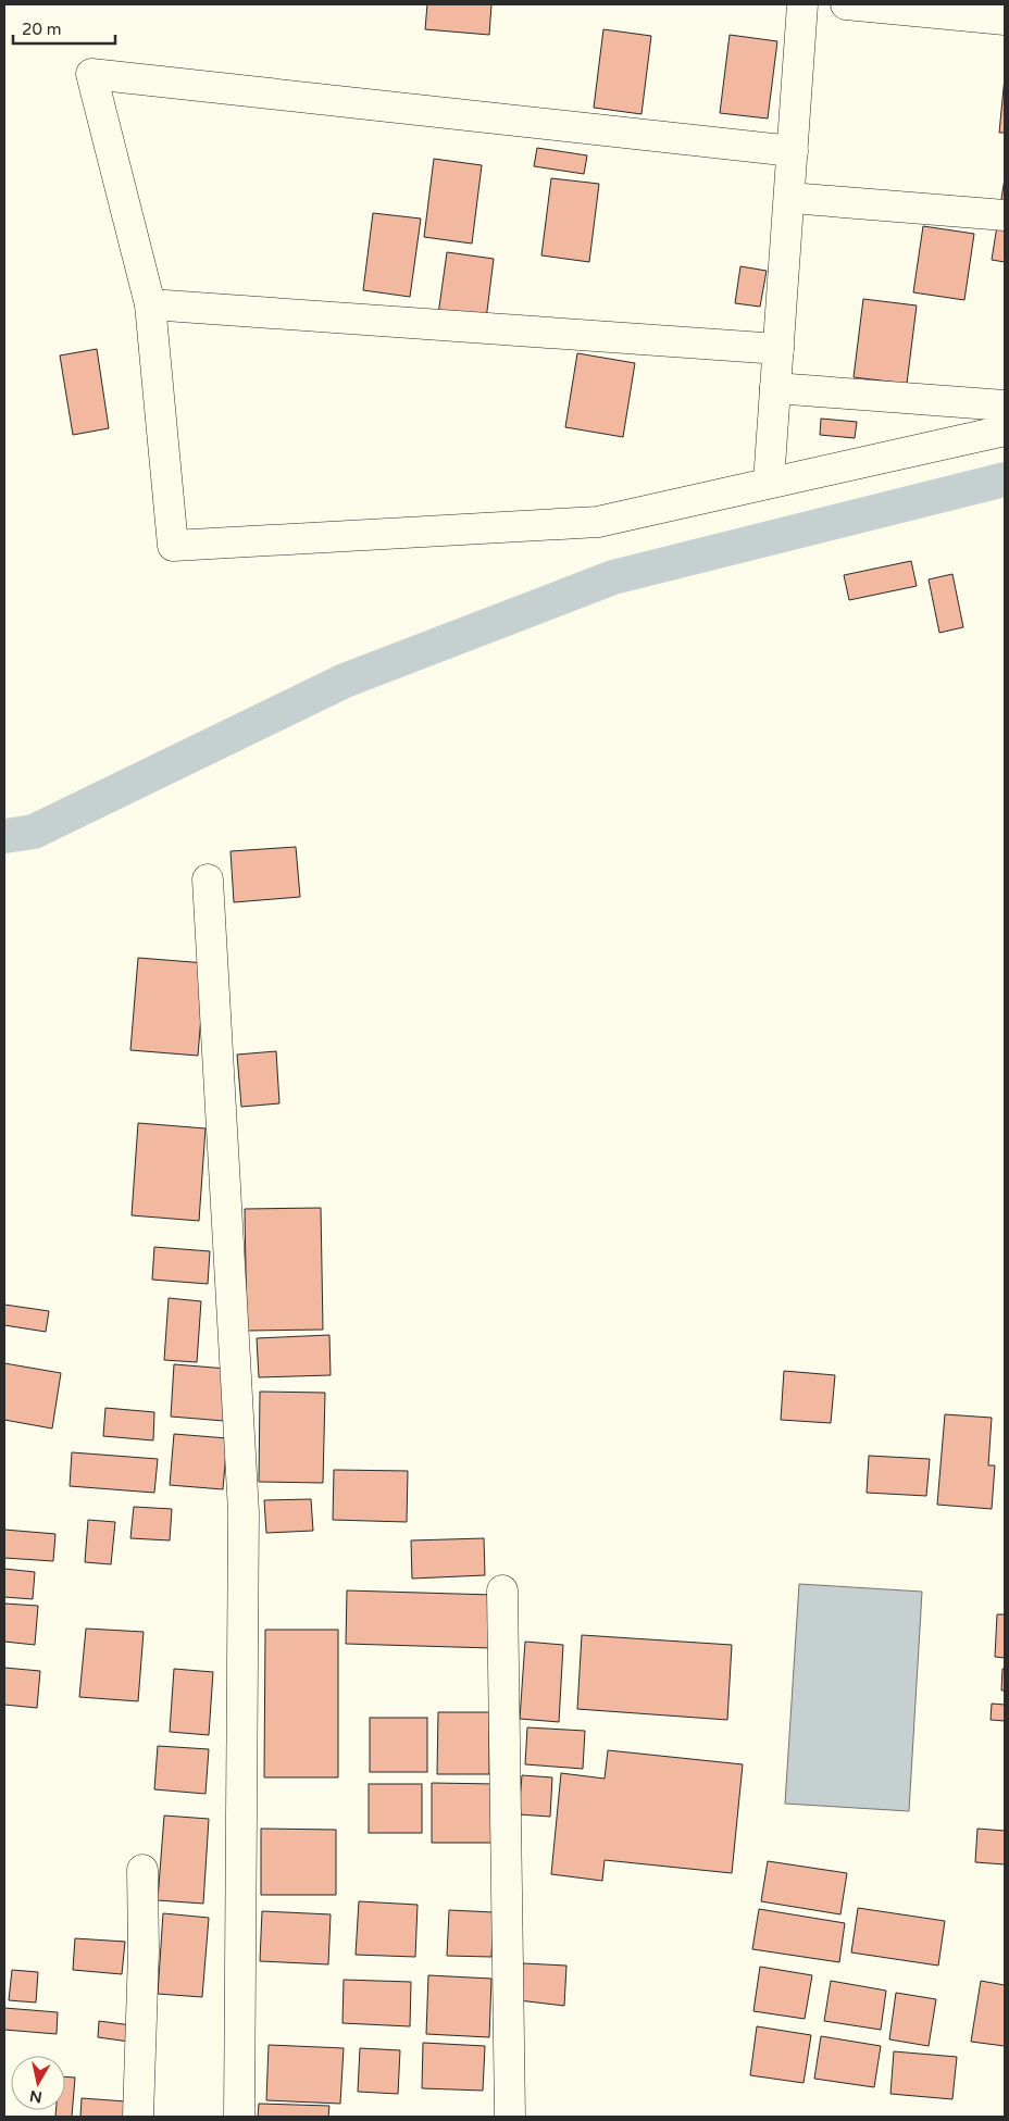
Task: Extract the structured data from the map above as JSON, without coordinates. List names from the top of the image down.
{
  "scale_bar": "20 m",
  "north": "bottom"
}
